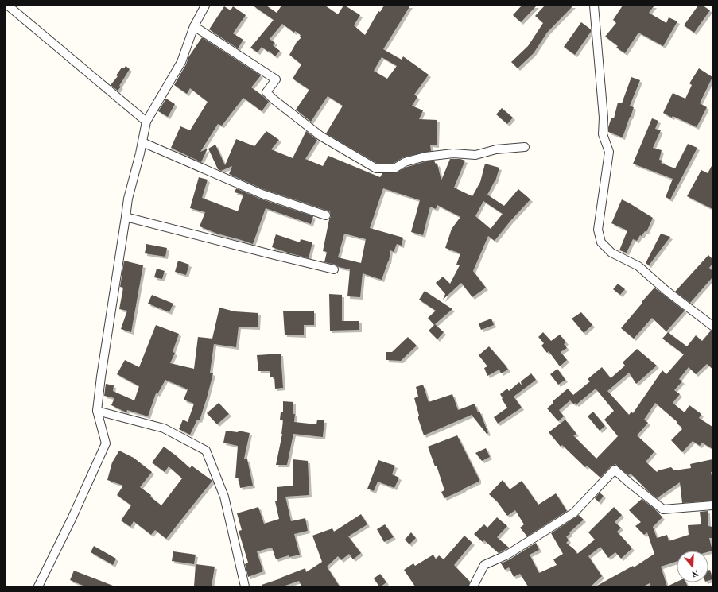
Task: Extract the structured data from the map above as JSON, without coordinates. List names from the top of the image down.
{
  "north": "bottom"
}
